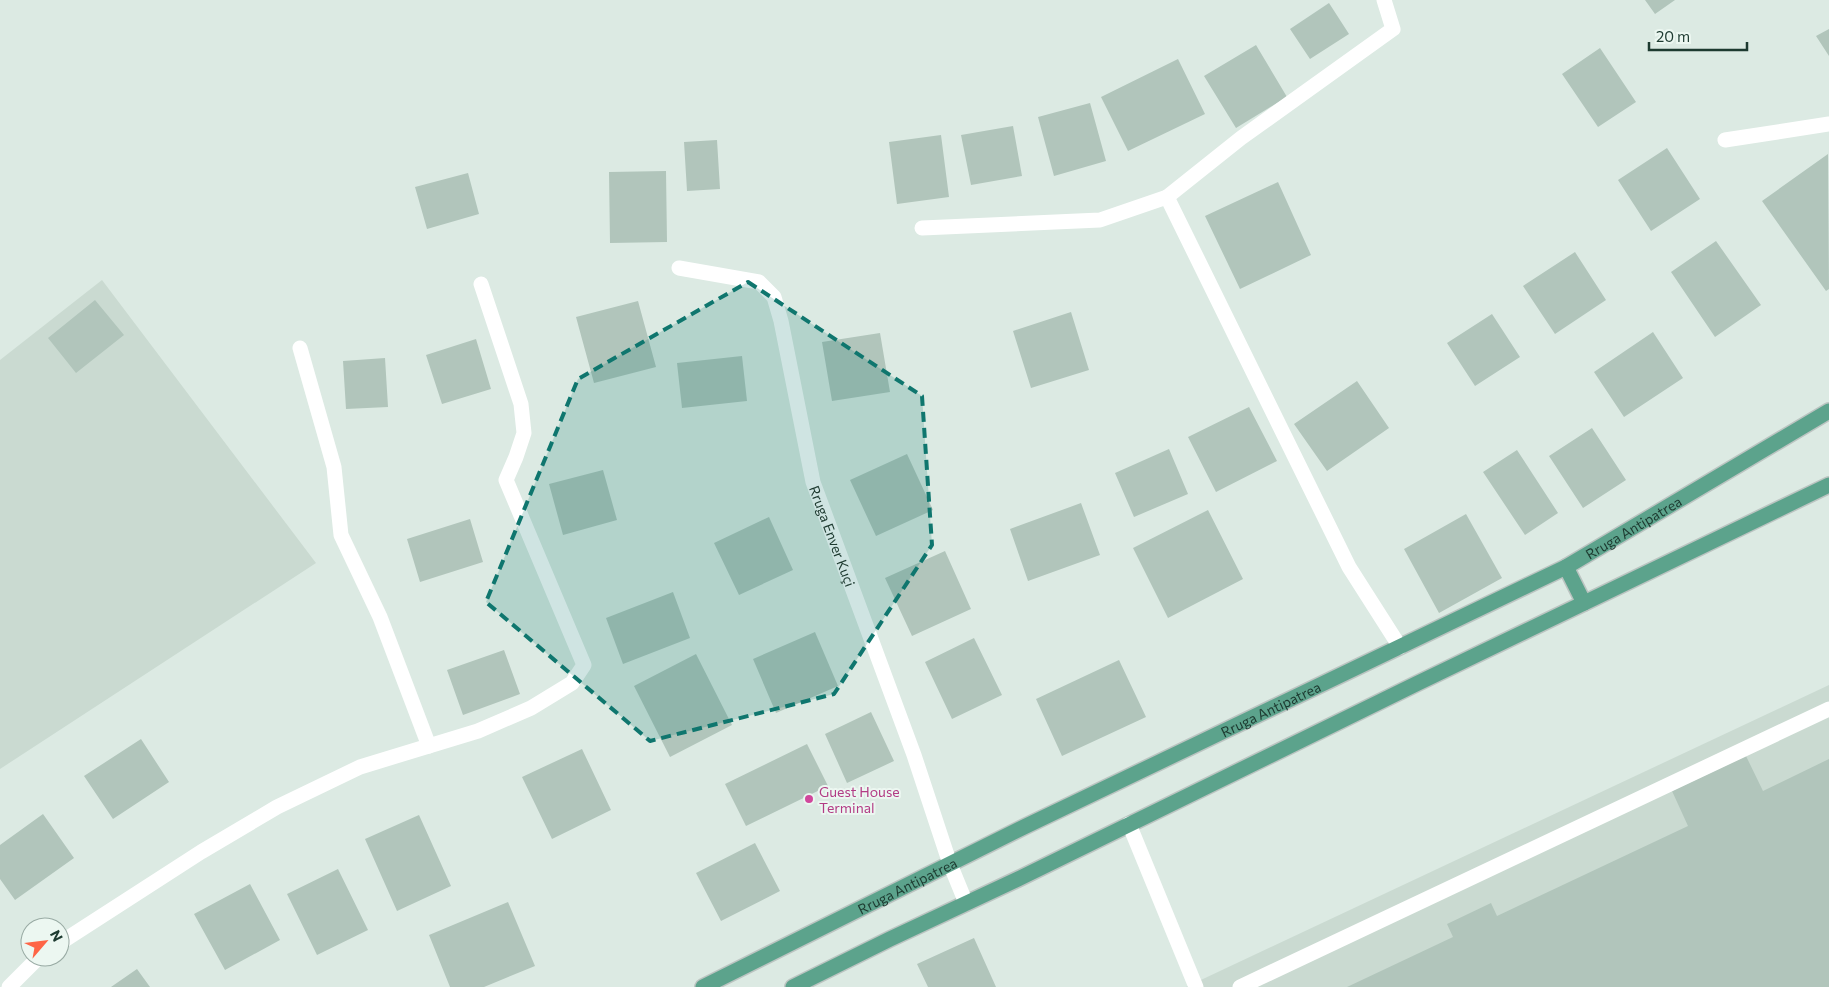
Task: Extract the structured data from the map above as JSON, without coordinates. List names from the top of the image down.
{
  "streets": {
    "main road": ["Rruga Antipatrea"],
    "street": ["Rruga Enver Kuçi"]
  },
  "crossings": [
    ["Rruga Antipatrea", "Rruga Enver Kuçi"]
  ],
  "places": ["Guest House Terminal"],
  "scale_bar": "20 m",
  "north": "top right"
}
